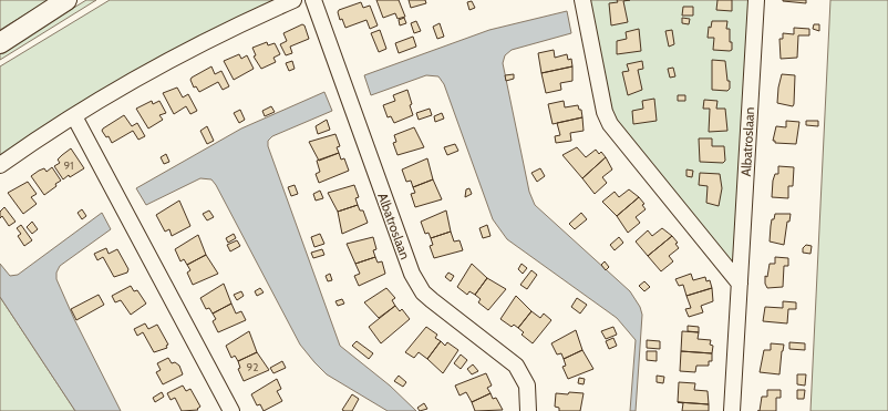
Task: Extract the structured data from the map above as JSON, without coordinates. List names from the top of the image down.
{
  "streets": {
    "street": ["Albatroslaan"]
  },
  "house_numbers": ["91", "92"]
}
